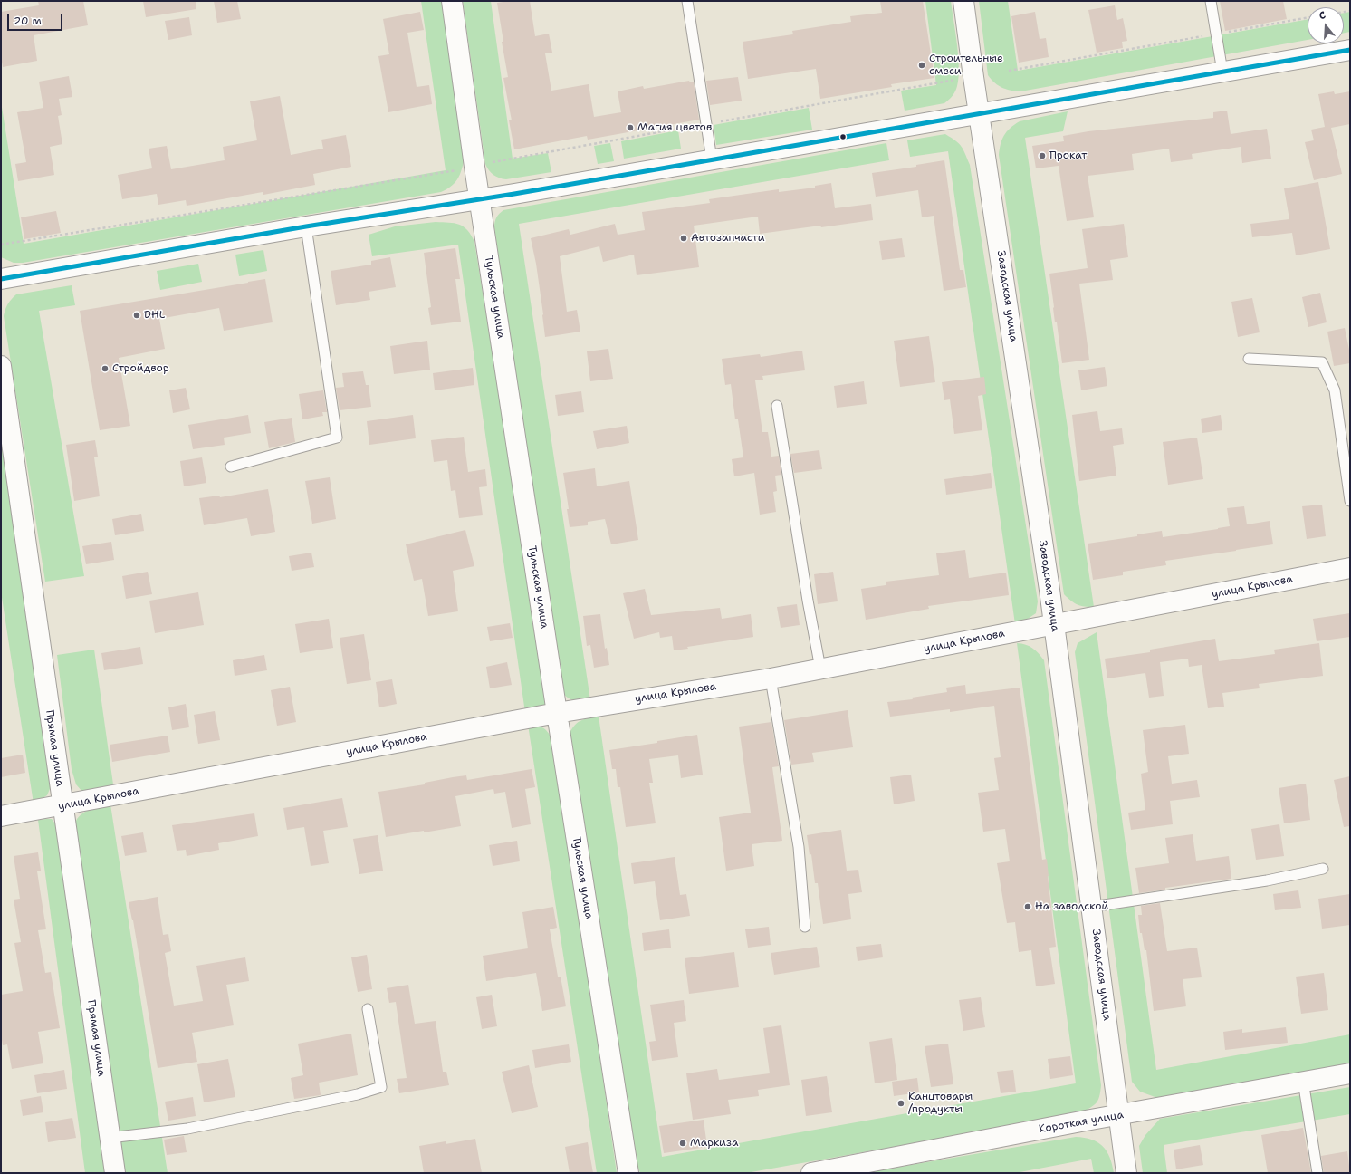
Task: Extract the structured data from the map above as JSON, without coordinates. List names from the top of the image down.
{
  "streets": {
    "street": [
      "Заводская улица",
      "Тульская улица",
      "улица Крылова",
      "Прямая улица",
      "Короткая улица"
    ]
  },
  "crossings": [
    ["Заводская улица", "улица Крылова"],
    ["Заводская улица", "Короткая улица"],
    ["Тульская улица", "улица Крылова"],
    ["улица Крылова", "Прямая улица"]
  ],
  "places": [
    "Строительные смеси",
    "Магия цветов",
    "Прокат",
    "Автозапчасти",
    "DHL",
    "Стройдвор",
    "На заводской",
    "Канцтовары /продукты",
    "Маркиза"
  ],
  "scale_bar": "20 m",
  "north": "top"
}
